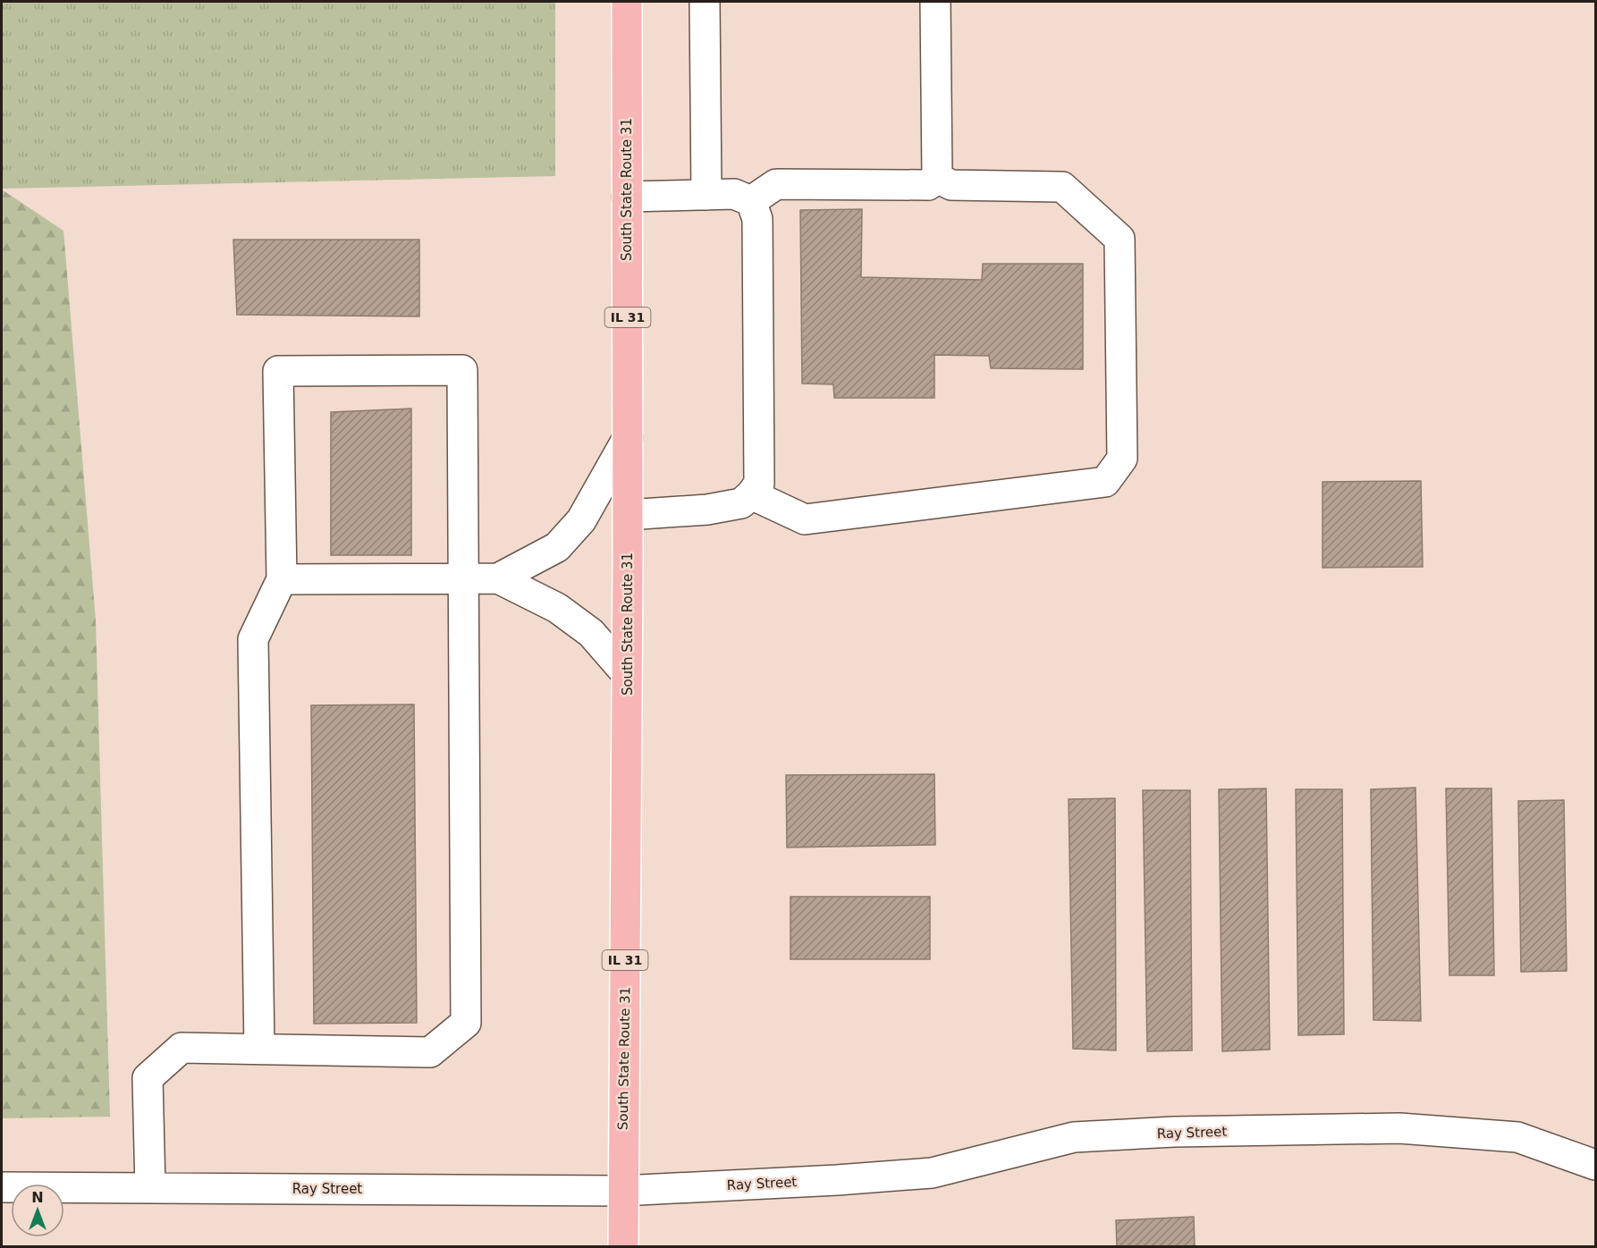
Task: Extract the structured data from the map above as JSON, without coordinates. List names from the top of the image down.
{
  "streets": {
    "main road": ["South State Route 31", "IL 31"],
    "street": ["Ray Street"]
  },
  "crossings": [
    ["South State Route 31", "Ray Street"]
  ],
  "north": "top"
}
